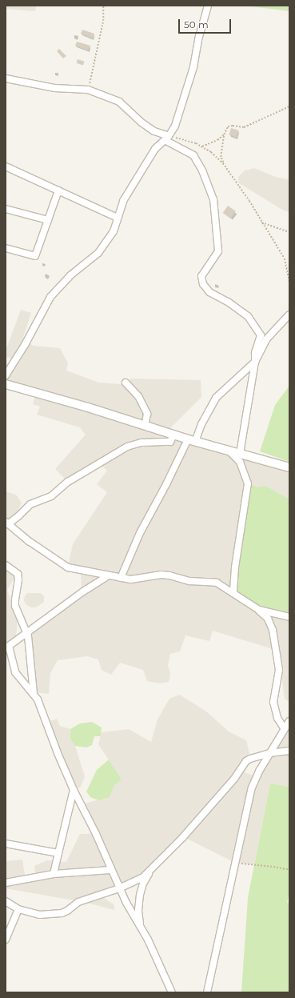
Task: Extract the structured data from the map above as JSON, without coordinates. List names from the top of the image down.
{
  "scale_bar": "50 m"
}
